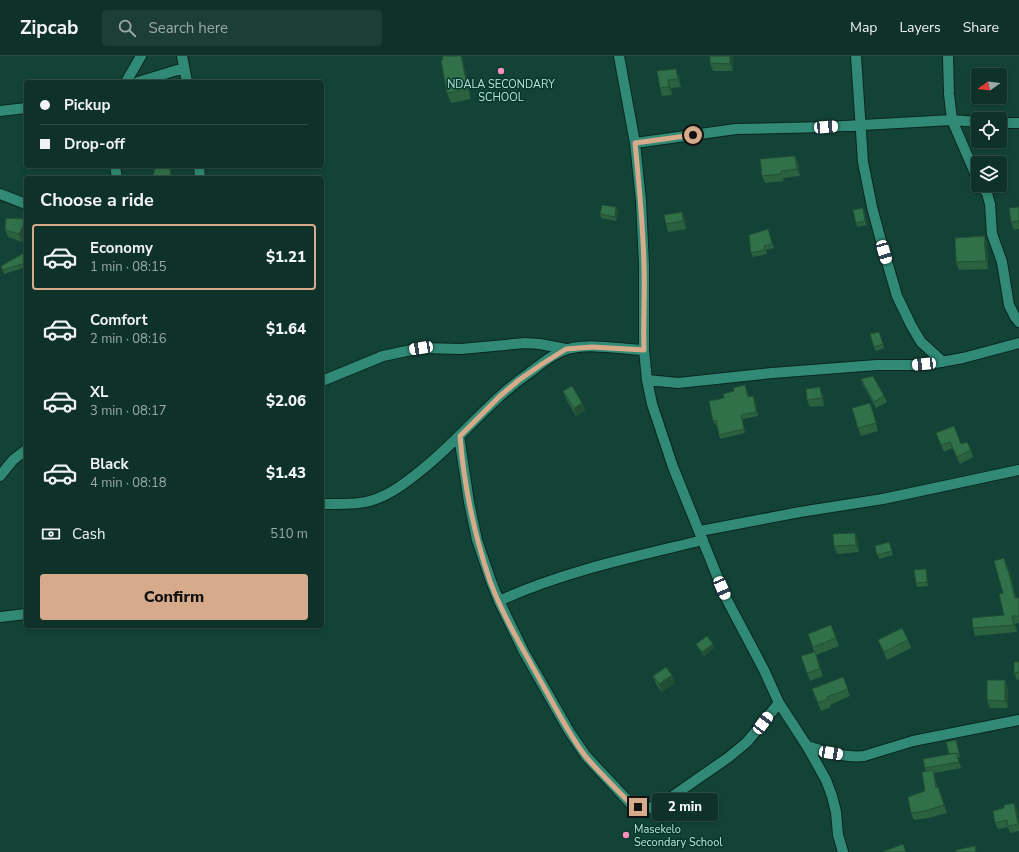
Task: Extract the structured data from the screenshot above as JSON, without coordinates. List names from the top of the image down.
{
  "places": ["NDALA SECONDARY SCHOOL", "Masekelo Secondary School"],
  "north": "left",
  "page": {
    "header": "Zipcab",
    "search": "Search here",
    "nav": ["Map", "Layers", "Share"],
    "banner": ["Pickup", "Drop-off"],
    "heading": "Choose a ride",
    "list": [
      {
        "name": "Economy",
        "note": "1 min · 08:15",
        "value": "$1.21"
      },
      {
        "name": "Comfort",
        "note": "2 min · 08:16",
        "value": "$1.64"
      },
      {
        "name": "XL",
        "note": "3 min · 08:17",
        "value": "$2.06"
      },
      {
        "name": "Black",
        "note": "4 min · 08:18",
        "value": "$1.43"
      }
    ],
    "pay": ["Cash", "510 m"],
    "buttons": "Confirm",
    "bubble": "2 min"
  }
}
